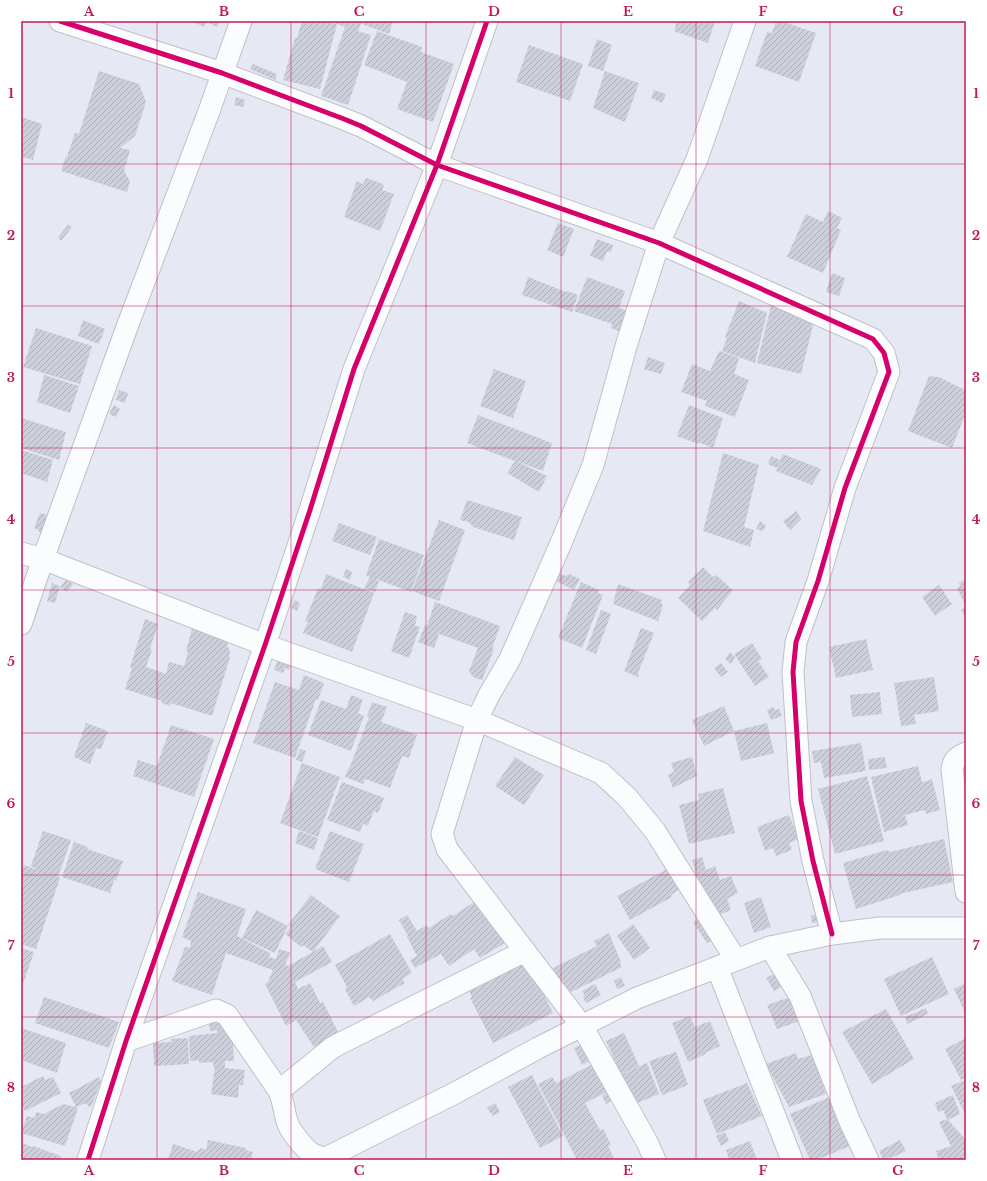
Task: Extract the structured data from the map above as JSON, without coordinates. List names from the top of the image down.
{
  "grid": {
    "columns": [
      "A",
      "B",
      "C",
      "D",
      "E",
      "F",
      "G"
    ],
    "rows": [
      "1",
      "2",
      "3",
      "4",
      "5",
      "6",
      "7",
      "8"
    ]
  }
}
